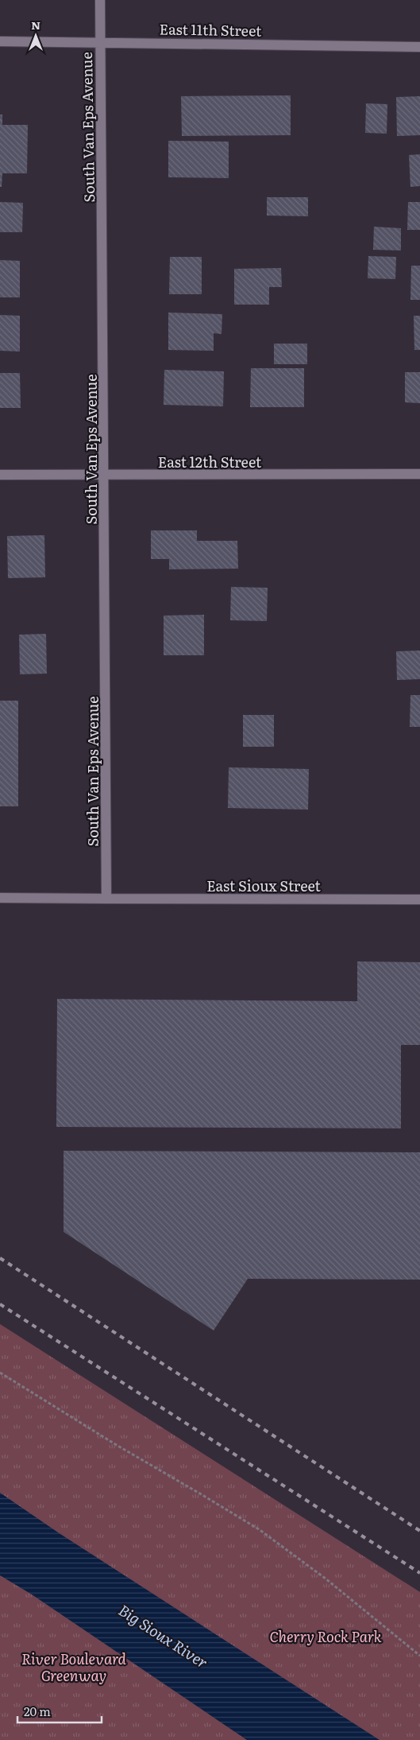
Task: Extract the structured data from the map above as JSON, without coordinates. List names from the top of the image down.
{
  "streets": {
    "street": [
      "East 11th Street",
      "South Van Eps Avenue",
      "East 12th Street",
      "East Sioux Street"
    ]
  },
  "crossings": [
    ["East 11th Street", "South Van Eps Avenue"],
    ["South Van Eps Avenue", "East 12th Street"],
    ["South Van Eps Avenue", "East Sioux Street"]
  ],
  "water": ["Big Sioux River"],
  "parks": ["Cherry Rock Park", "River Boulevard Greenway"],
  "scale_bar": "20 m",
  "north": "top"
}
